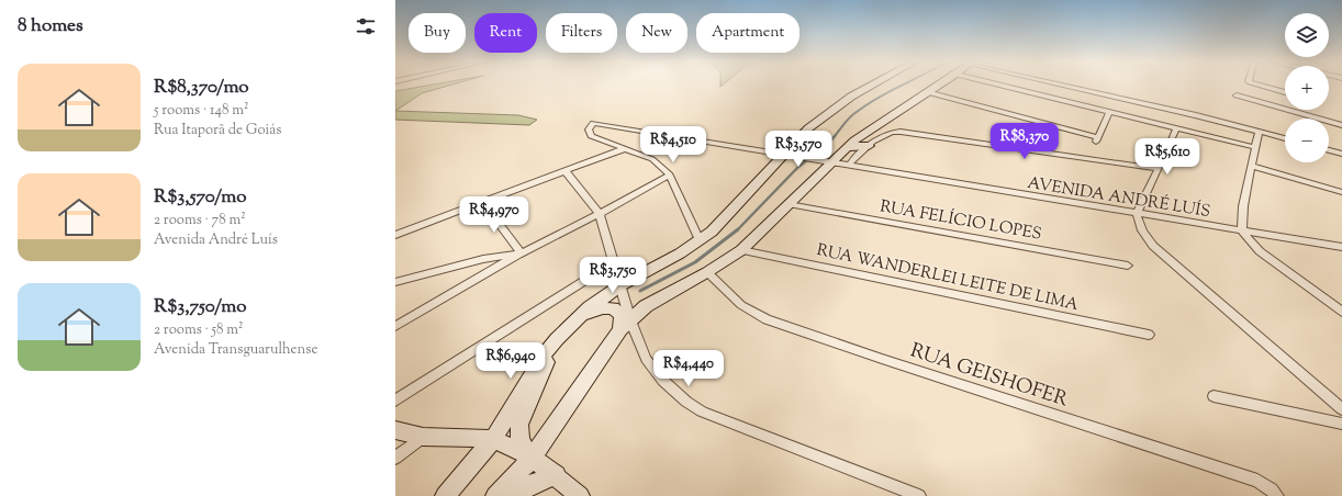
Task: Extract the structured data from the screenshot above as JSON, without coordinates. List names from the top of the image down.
{
  "streets": {
    "street": [
      "AVENIDA ANDRÉ LUÍS",
      "RUA FELÍCIO LOPES",
      "RUA WANDERLEI LEITE DE LIMA",
      "RUA GEISHOFER"
    ]
  },
  "page": {
    "heading": "8 homes",
    "map_buttons": ["+", "−"],
    "chip": [
      "Buy",
      "Rent",
      "Filters",
      "New",
      "Apartment"
    ],
    "list": [
      {
        "name": "R$8,370/mo",
        "note": "5 rooms · 148 m² · Rua Itaporã de Goiás"
      },
      {
        "name": "R$3,570/mo",
        "note": "2 rooms · 78 m² · Avenida André Luís"
      },
      {
        "name": "R$3,750/mo",
        "note": "2 rooms · 58 m² · Avenida Transguarulhense"
      }
    ],
    "price": [
      "R$8,370",
      "R$4,510",
      "R$3,570",
      "R$5,610",
      "R$4,970",
      "R$3,750",
      "R$6,940",
      "R$4,440"
    ]
  }
}
